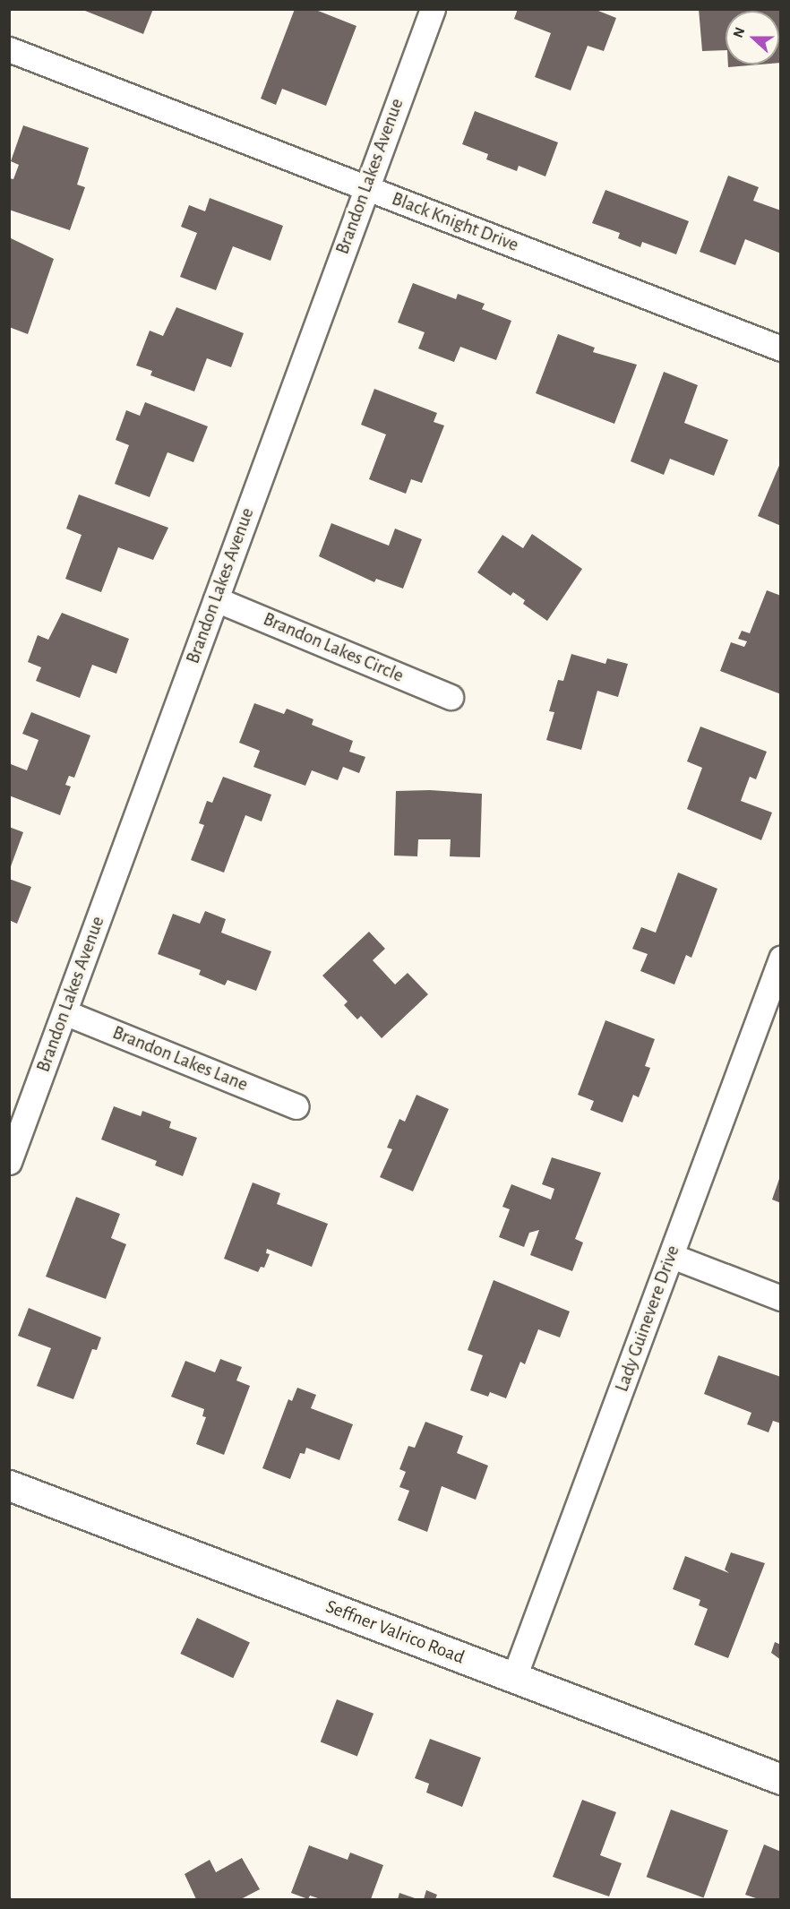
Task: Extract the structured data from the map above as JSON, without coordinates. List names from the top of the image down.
{
  "streets": {
    "street": [
      "Brandon Lakes Avenue",
      "Black Knight Drive",
      "Brandon Lakes Circle",
      "Brandon Lakes Lane",
      "Lady Guinevere Drive",
      "Seffner Valrico Road"
    ]
  },
  "crossings": [
    ["Brandon Lakes Avenue", "Black Knight Drive"],
    ["Brandon Lakes Avenue", "Brandon Lakes Circle"],
    ["Brandon Lakes Avenue", "Brandon Lakes Lane"],
    ["Lady Guinevere Drive", "Seffner Valrico Road"]
  ],
  "north": "left"
}
